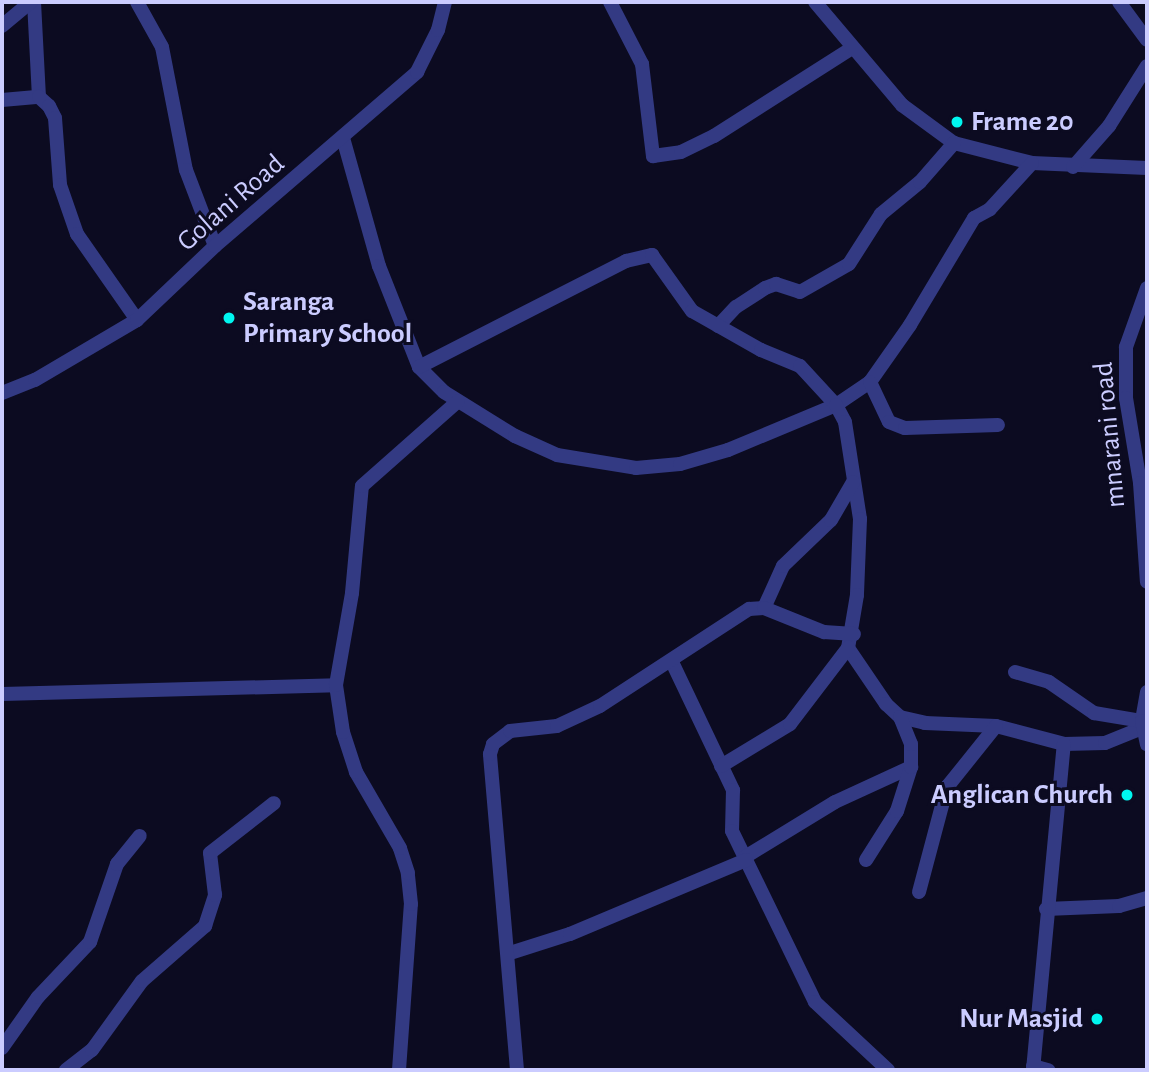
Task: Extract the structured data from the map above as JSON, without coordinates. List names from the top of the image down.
{
  "streets": {
    "street": ["Golani Road", "mnarani road"]
  },
  "places": [
    "Frame 20",
    "Saranga Primary School",
    "Anglican Church",
    "Nur Masjid"
  ]
}
